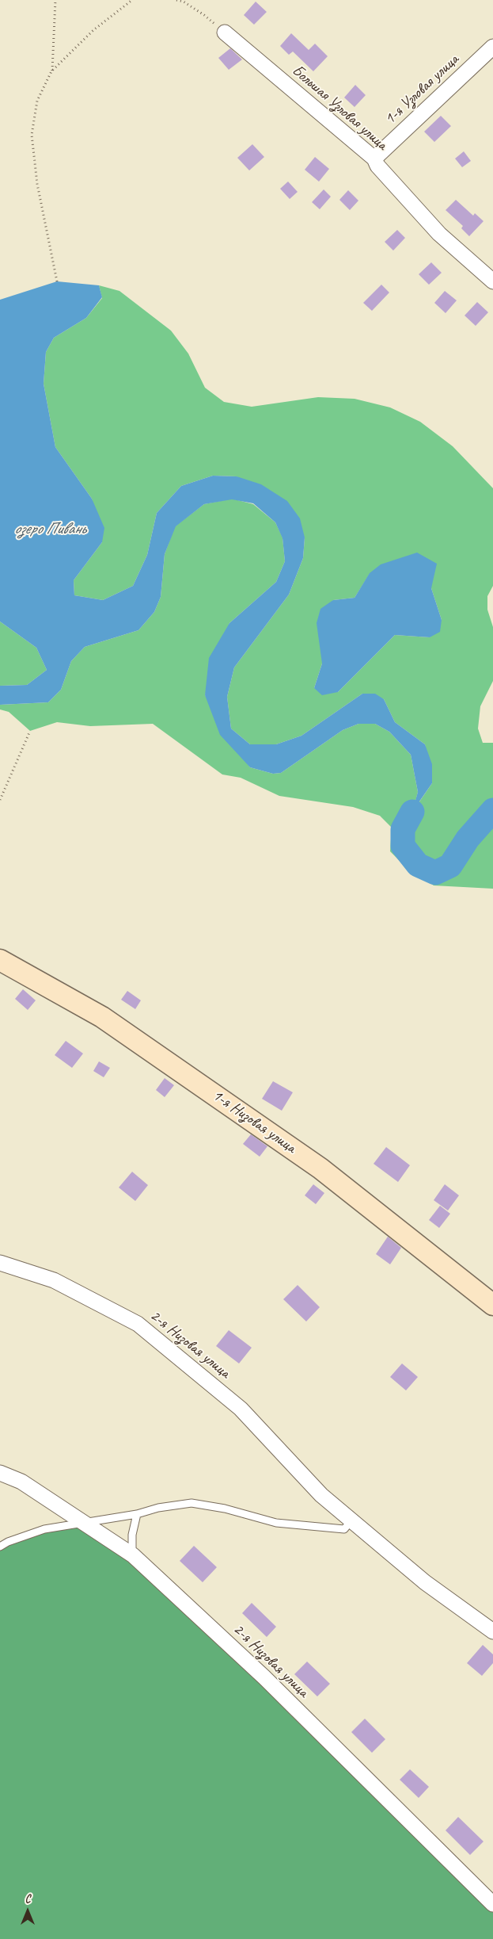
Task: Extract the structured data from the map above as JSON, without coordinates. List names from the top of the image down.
{
  "streets": {
    "street": [
      "1-я Узловая улица",
      "Большая Узловая улица",
      "1-я Низовая улица",
      "2-я Низовая улица"
    ]
  },
  "crossings": [
    ["1-я Узловая улица", "Большая Узловая улица"]
  ],
  "water": ["озеро Пивань"],
  "north": "top"
}
